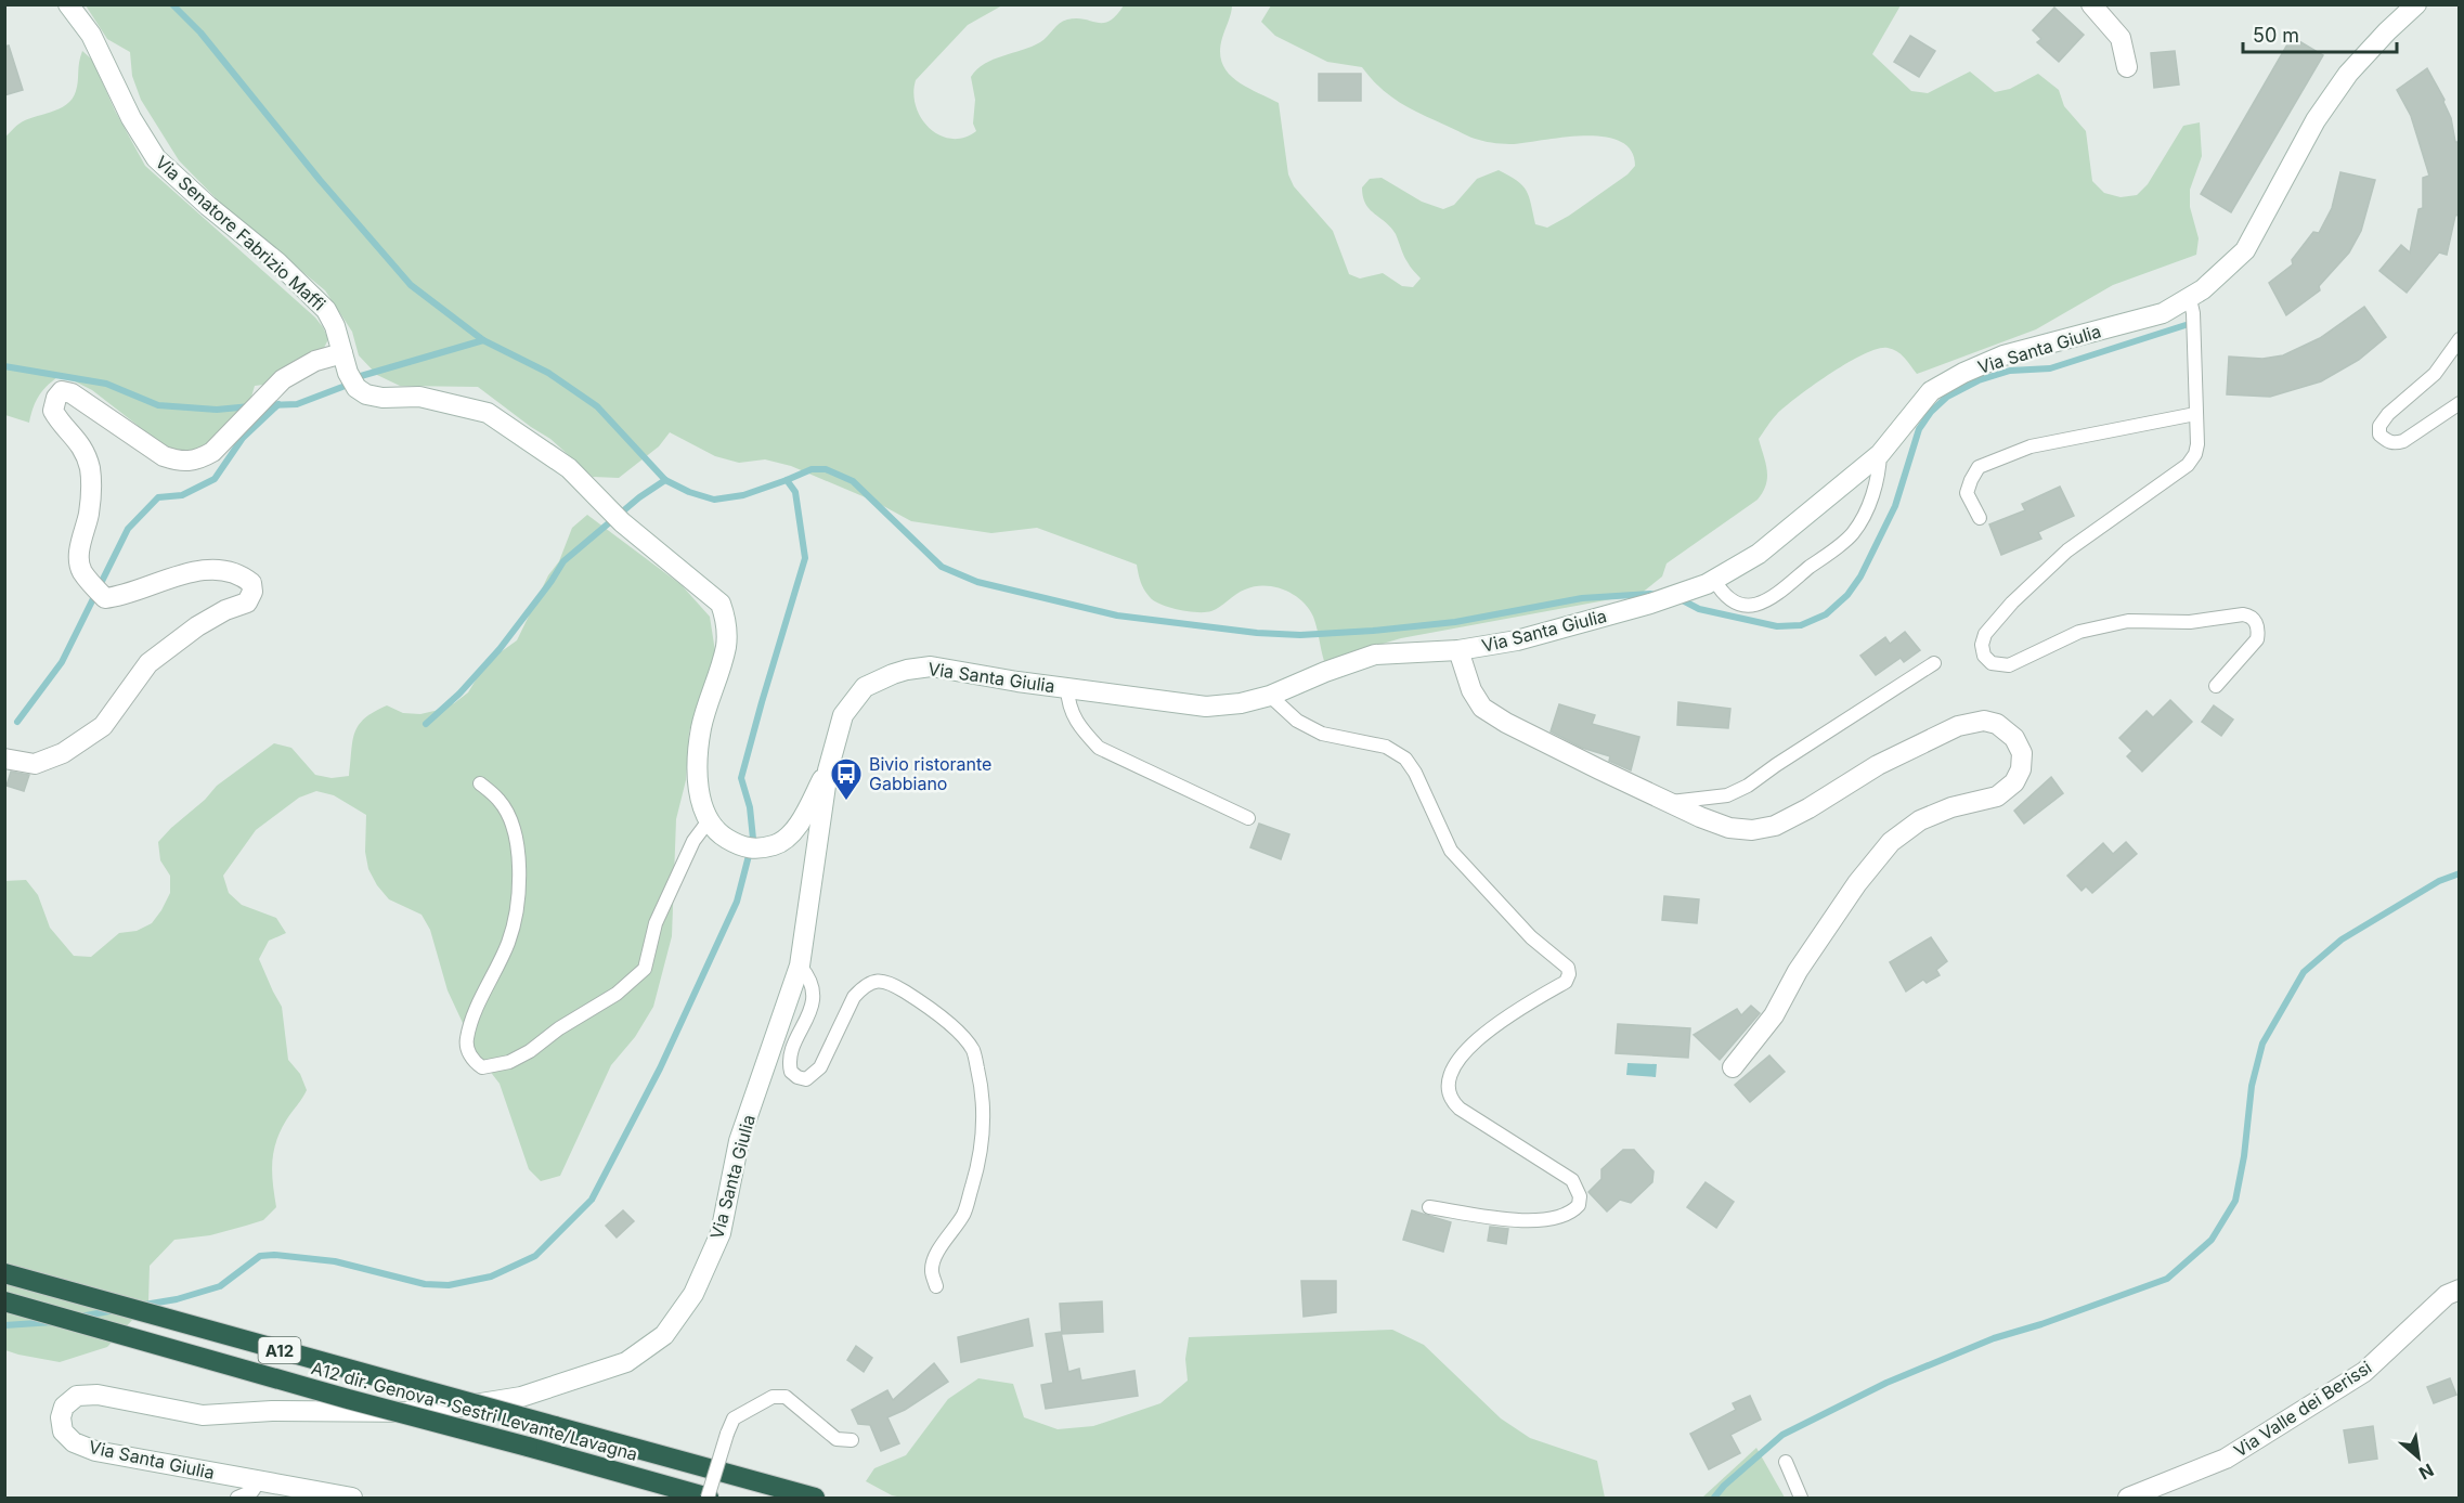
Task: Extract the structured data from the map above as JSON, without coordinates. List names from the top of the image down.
{
  "streets": {
    "highway": ["A12", "A12 dir. Genova - Sestri Levante/Lavagna"],
    "street": ["Via Senatore Fabrizio Maffi", "Via Santa Giulia", "Via Valle dei Berissi"]
  },
  "crossings": [
    ["Via Senatore Fabrizio Maffi", "Via Santa Giulia"]
  ],
  "places": {
    "bus stop": ["Bivio ristorante Gabbiano"]
  },
  "scale_bar": "50 m",
  "north": "bottom right"
}
